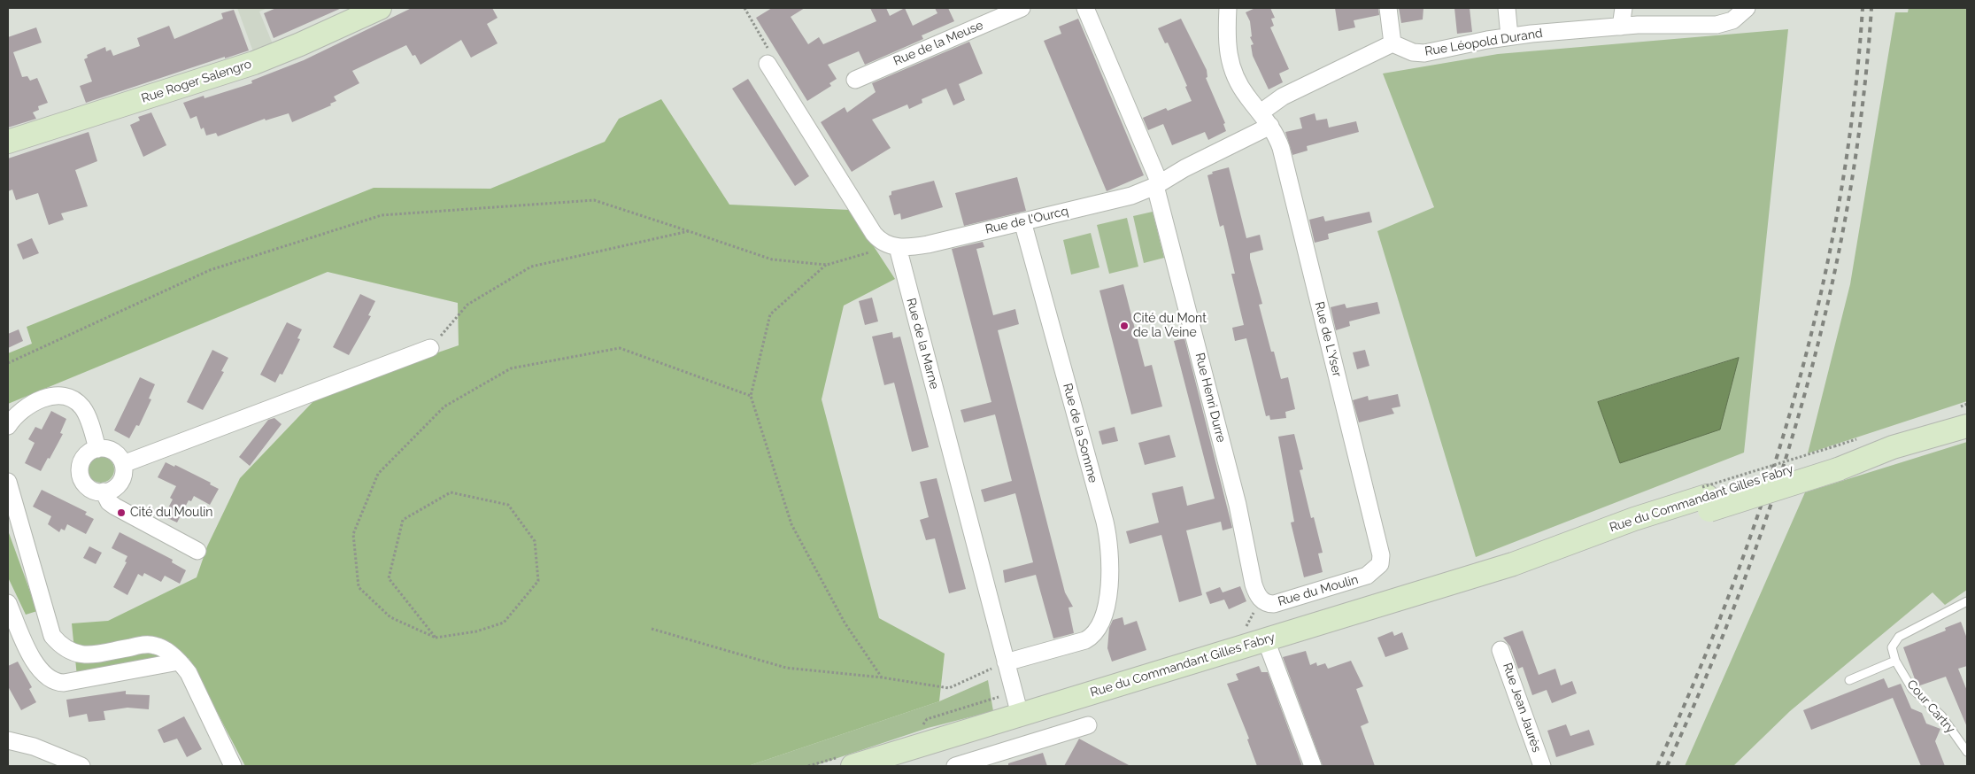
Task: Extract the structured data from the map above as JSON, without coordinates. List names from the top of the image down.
{
  "streets": {
    "street": [
      "Rue Léopold Durand",
      "Rue de la Meuse",
      "Rue Roger Salengro",
      "Rue de l'Ourcq",
      "Rue de L'Yser",
      "Rue de la Marne",
      "Rue Henri Durre",
      "Rue de la Somme",
      "Rue du Commandant Gilles Fabry",
      "Rue du Moulin",
      "Rue Jean Jaurès"
    ],
    "lane": ["Cour Cartry"]
  },
  "crossings": [
    ["Rue de l'Ourcq", "Rue de L'Yser"],
    ["Rue de l'Ourcq", "Rue de la Marne"],
    ["Rue de l'Ourcq", "Rue Henri Durre"],
    ["Rue de l'Ourcq", "Rue de la Somme"],
    ["Rue de L'Yser", "Rue du Moulin"],
    ["Rue de la Marne", "Rue de la Somme"],
    ["Rue de la Marne", "Rue du Commandant Gilles Fabry"],
    ["Rue Henri Durre", "Rue du Moulin"]
  ],
  "places": ["Cité du Mont de la Veine", "Cité du Moulin"]
}
